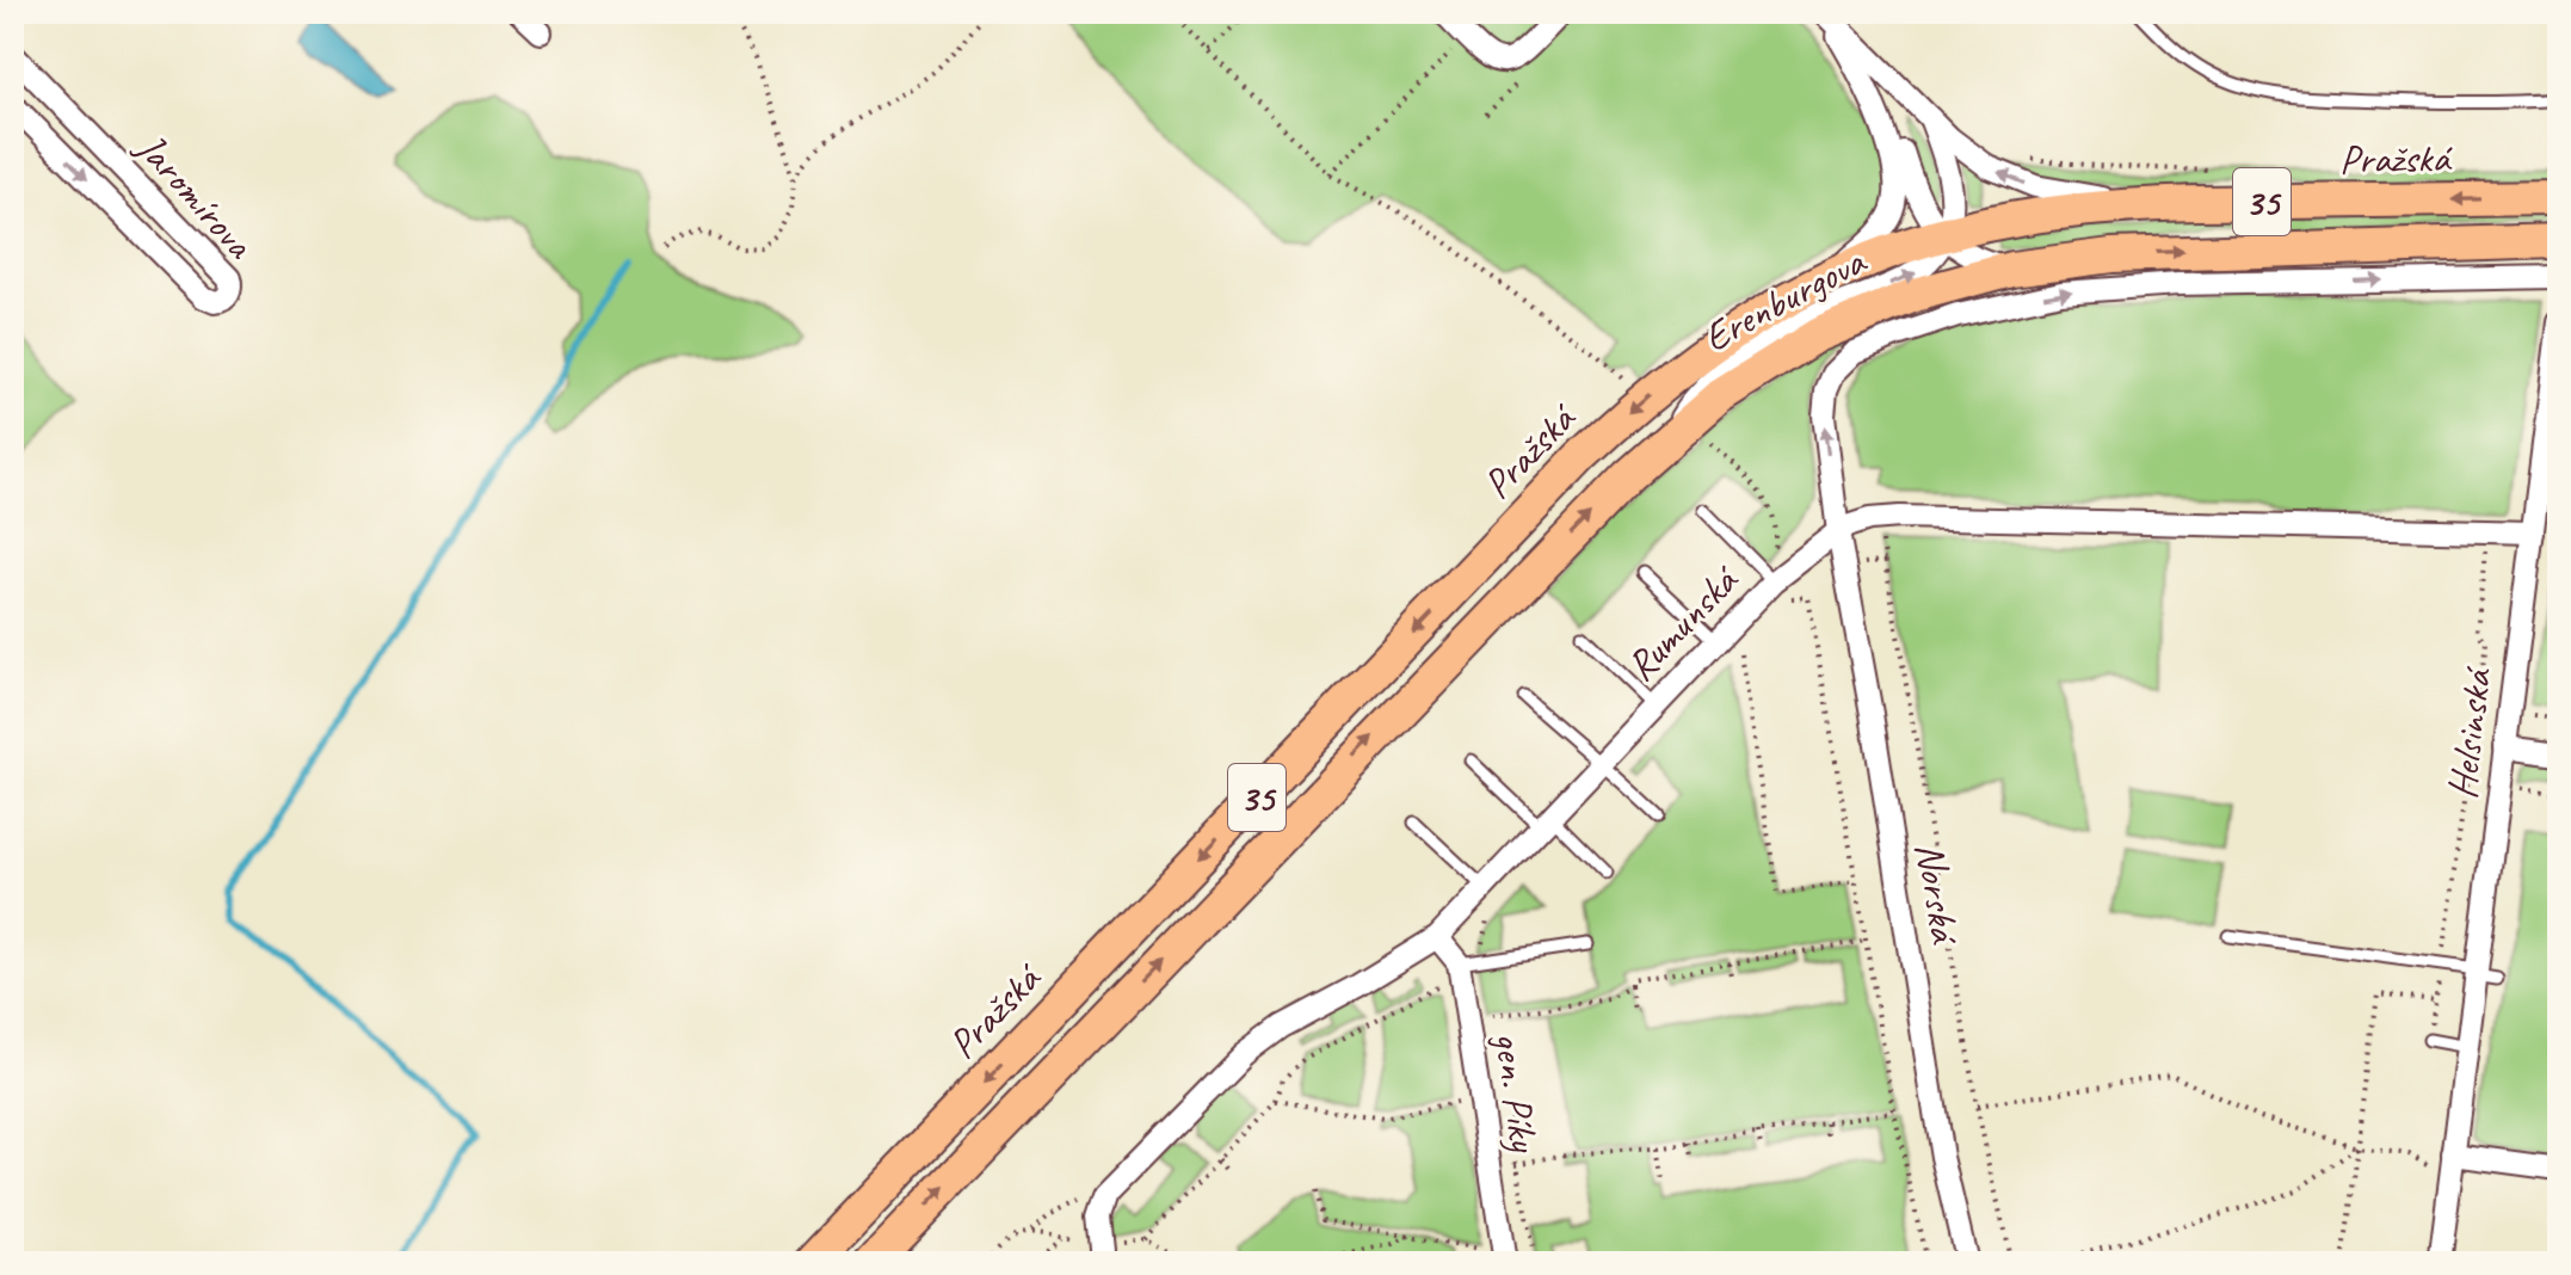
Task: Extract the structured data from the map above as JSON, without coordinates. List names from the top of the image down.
{
  "streets": {
    "main road": ["Pražská", "35"],
    "street": [
      "Jaromírova",
      "Erenburgova",
      "Rumunská",
      "Helsinská",
      "Norská",
      "gen. Píky"
    ]
  },
  "crossings": [
    ["Pražská", "Erenburgova"],
    ["35", "Erenburgova"],
    ["Rumunská", "Helsinská"],
    ["Rumunská", "Norská"]
  ]
}
